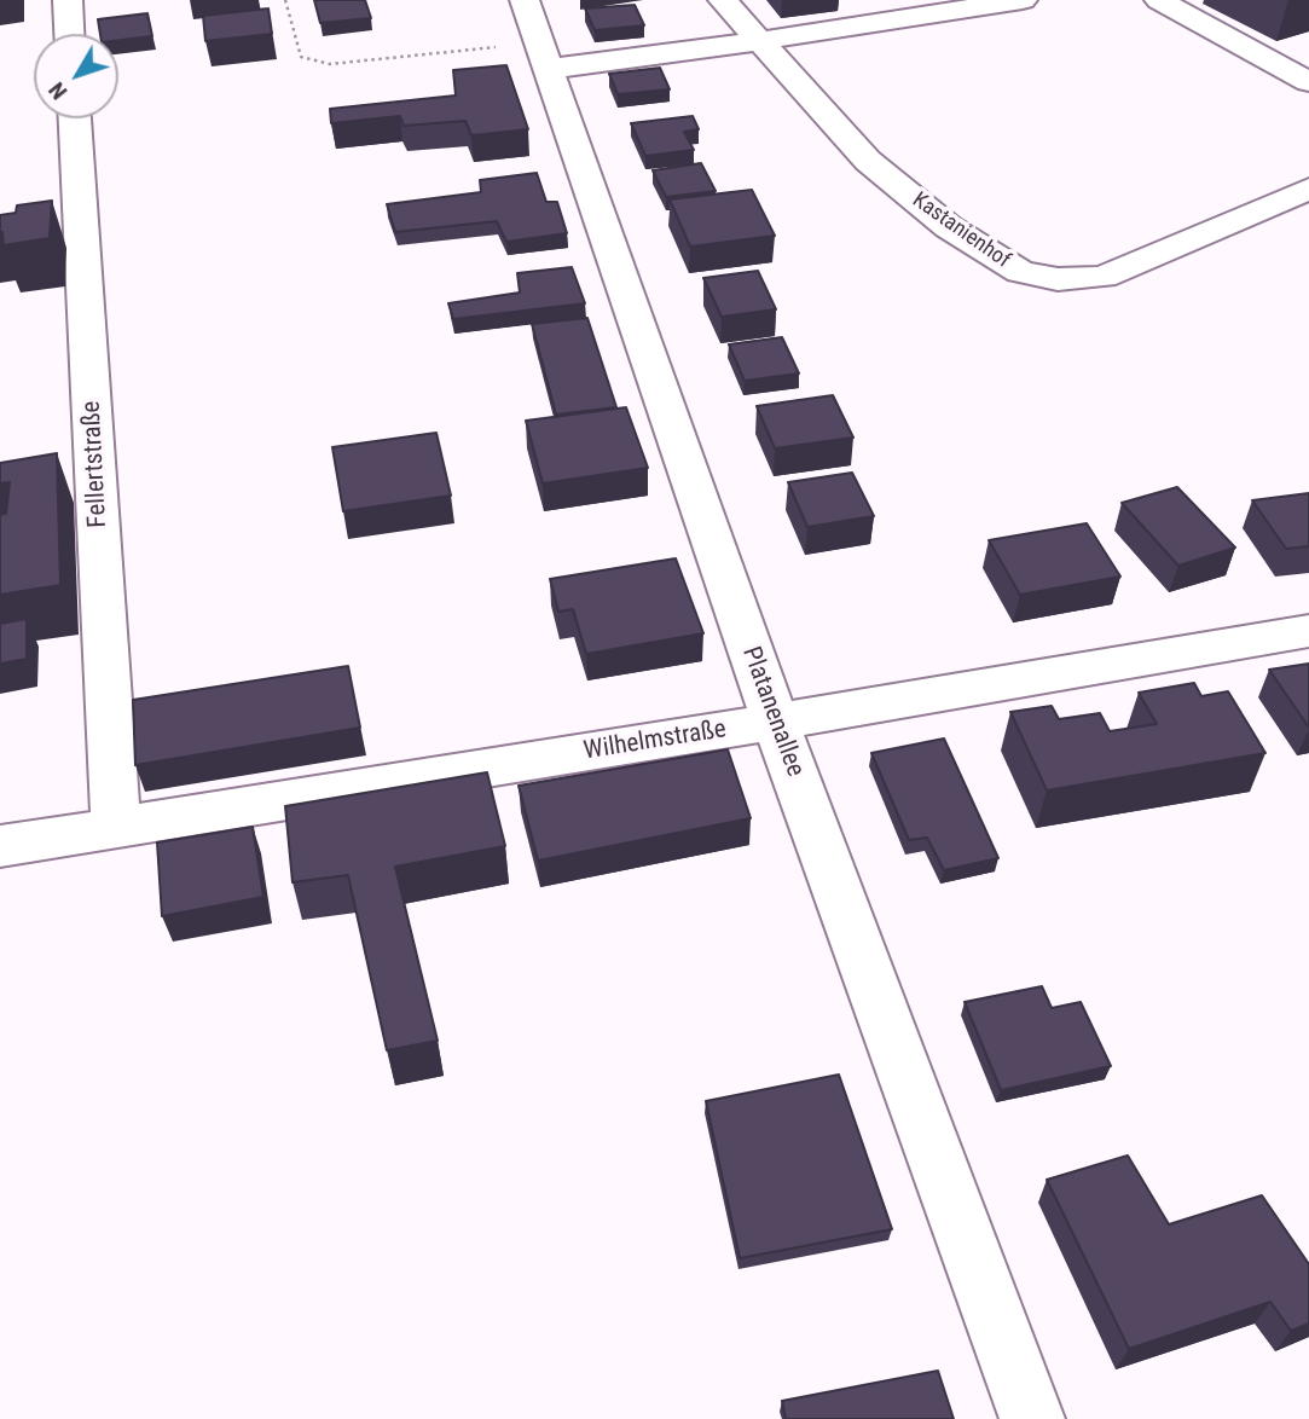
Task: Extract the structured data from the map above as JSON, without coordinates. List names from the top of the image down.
{
  "streets": {
    "street": [
      "Kastanienhof",
      "Fellertstraße",
      "Platanenallee",
      "Wilhelmstraße"
    ]
  },
  "crossings": [
    ["Fellertstraße", "Wilhelmstraße"],
    ["Platanenallee", "Wilhelmstraße"]
  ],
  "north": "bottom left"
}
